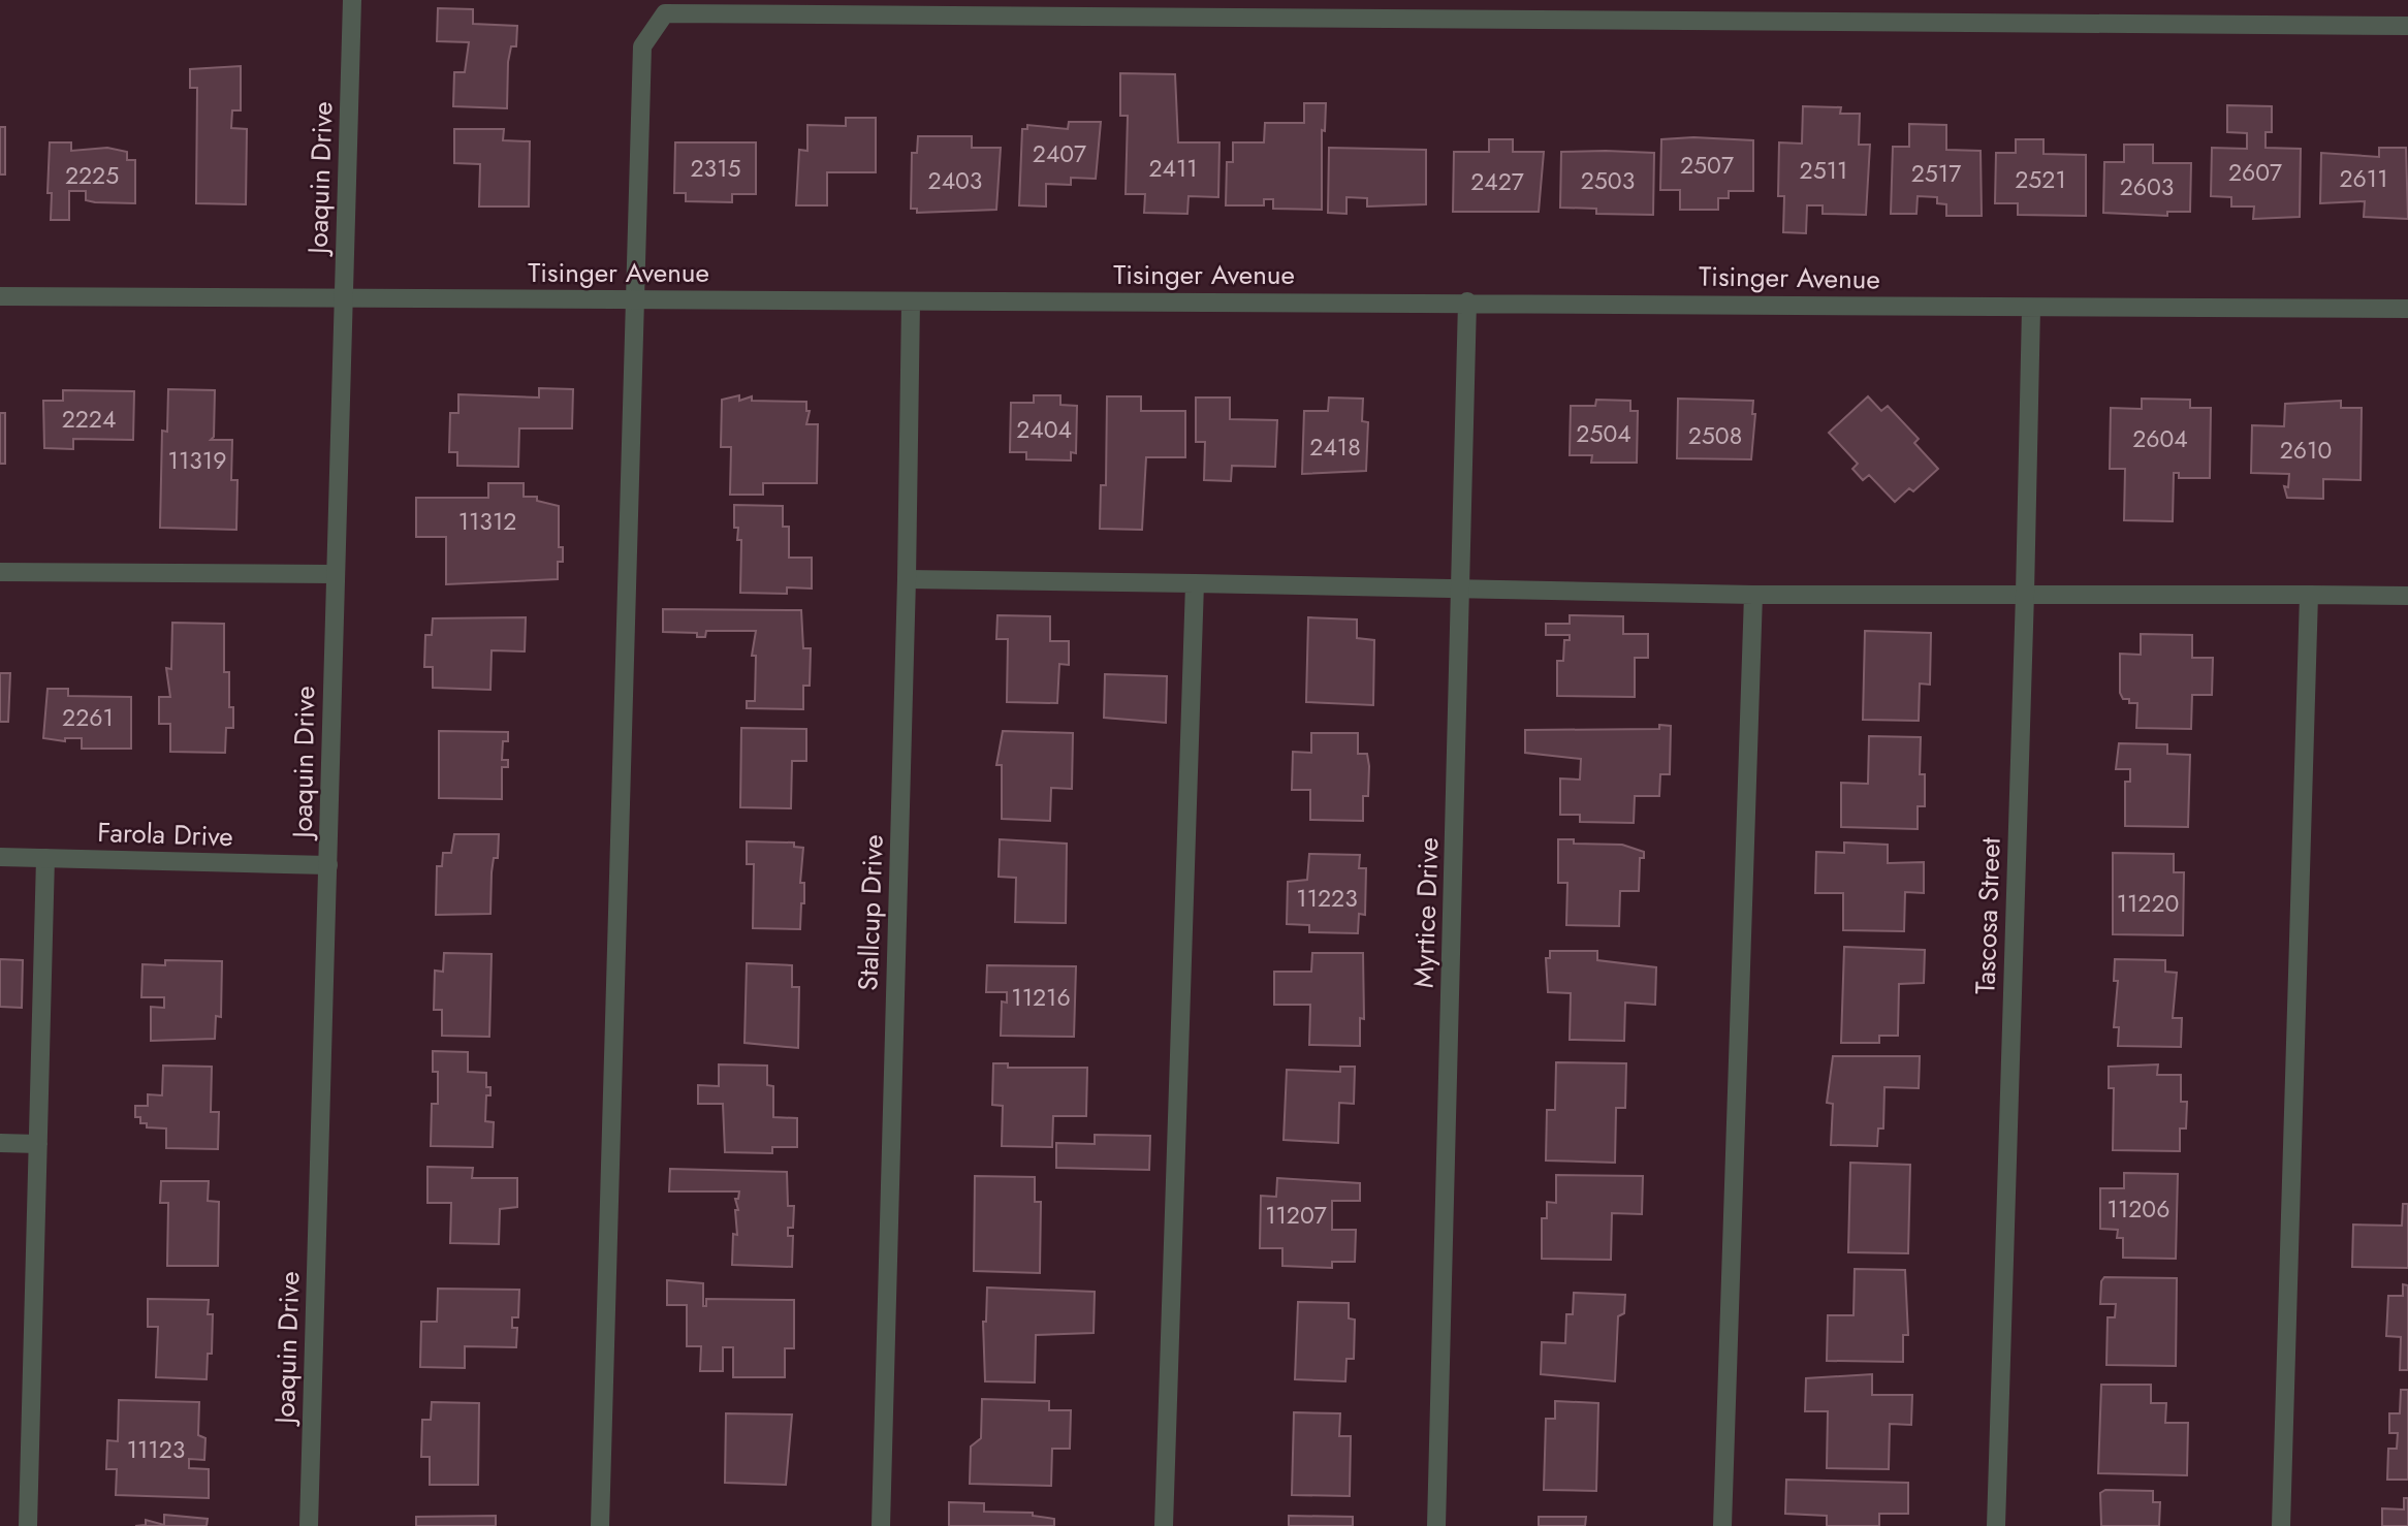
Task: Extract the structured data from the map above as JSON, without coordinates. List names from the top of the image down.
{
  "streets": {
    "street": [
      "Joaquin Drive",
      "Tisinger Avenue",
      "Farola Drive",
      "Stallcup Drive",
      "Myrtice Drive",
      "Tascosa Street"
    ]
  },
  "crossings": [
    ["Joaquin Drive", "Tisinger Avenue"],
    ["Joaquin Drive", "Farola Drive"],
    ["Tisinger Avenue", "Stallcup Drive"],
    ["Tisinger Avenue", "Myrtice Drive"],
    ["Tisinger Avenue", "Tascosa Street"]
  ],
  "house_numbers": [
    "2407",
    "2507",
    "2315",
    "2411",
    "2511",
    "2607",
    "2517",
    "2225",
    "2611",
    "2521",
    "2403",
    "2503",
    "2427",
    "2603",
    "2224",
    "2404",
    "2504",
    "2508",
    "2604",
    "2418",
    "2610",
    "11319",
    "11312",
    "2261",
    "11223",
    "11220",
    "11216",
    "11206",
    "11207",
    "11123"
  ]
}
